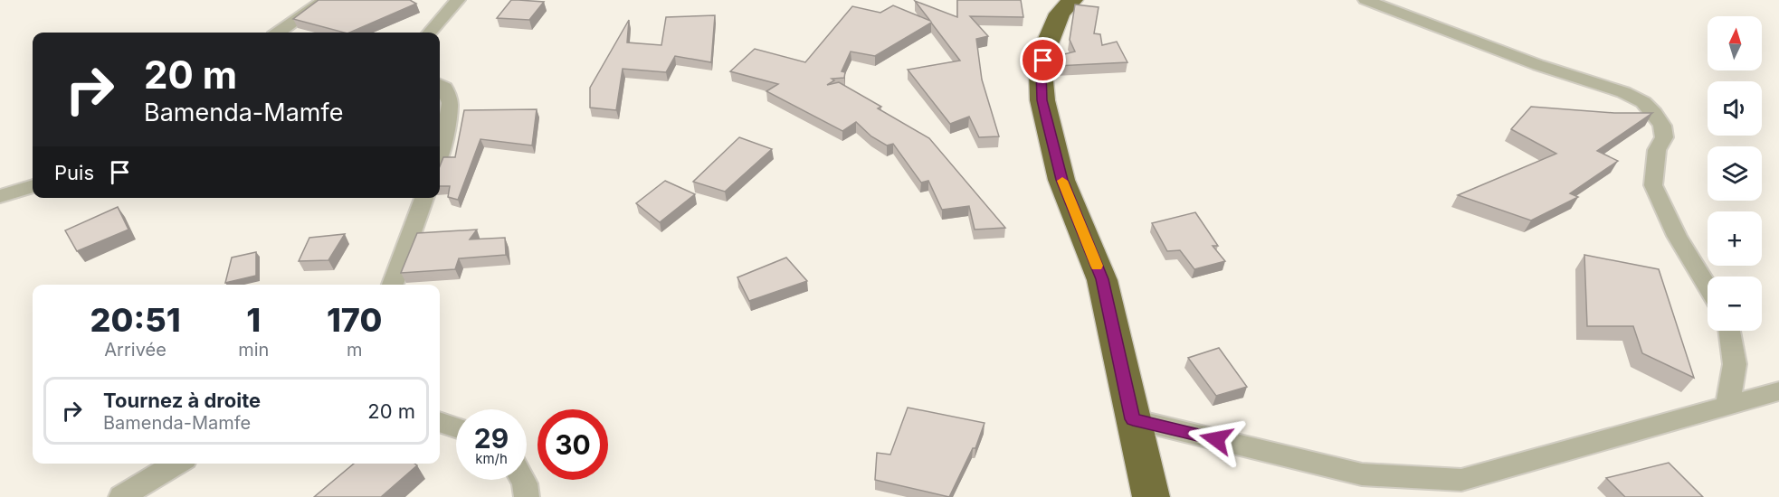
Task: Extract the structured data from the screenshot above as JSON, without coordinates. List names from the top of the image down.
{
  "north": "top",
  "page": {
    "map_buttons": ["+", "−"],
    "turn": ["20 m", "Bamenda-Mamfe"],
    "then": "Puis",
    "eta": [
      "20:51",
      "Arrivée",
      "1",
      "min",
      "170",
      "m"
    ],
    "list": [
      {
        "name": "Tournez à droite",
        "note": "Bamenda-Mamfe",
        "value": "20 m"
      }
    ],
    "speed": "29 km/h",
    "limit": "30"
  }
}
